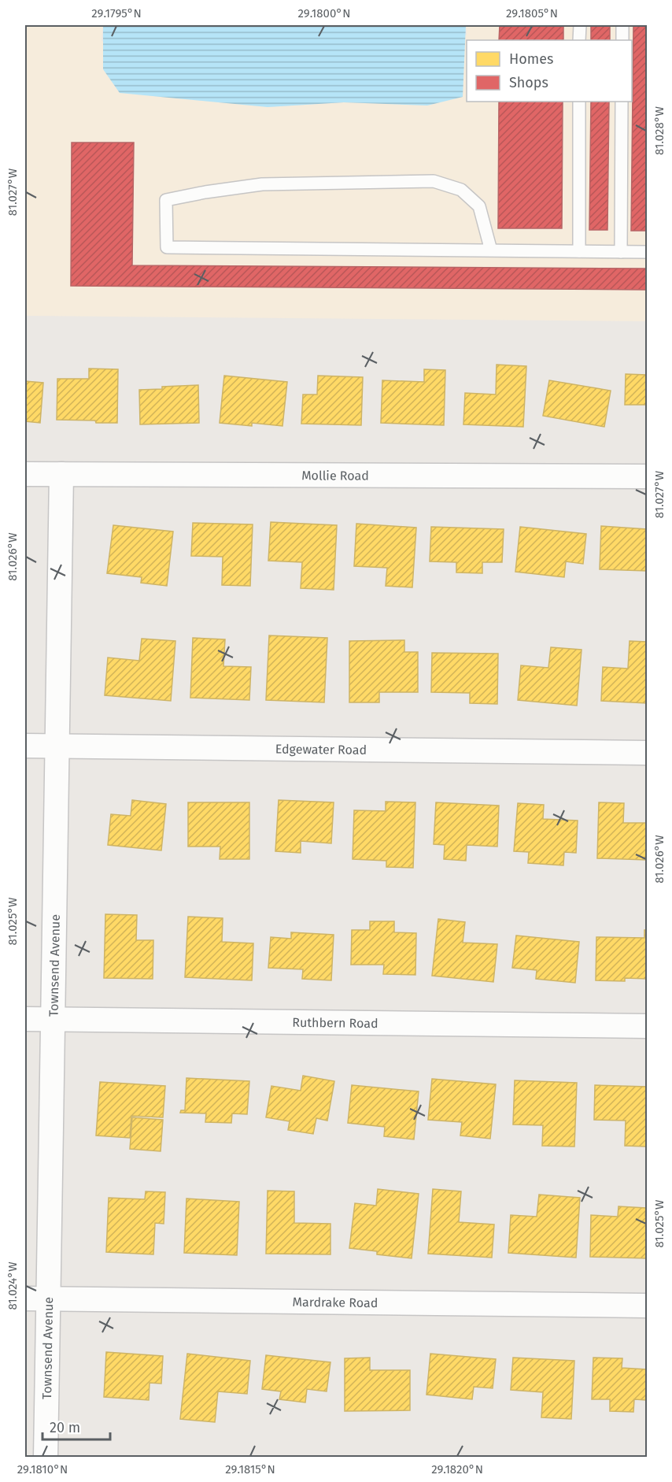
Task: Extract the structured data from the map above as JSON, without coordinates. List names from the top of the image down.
{
  "streets": {
    "street": [
      "Mollie Road",
      "Edgewater Road",
      "Townsend Avenue",
      "Ruthbern Road",
      "Mardrake Road"
    ]
  },
  "crossings": [
    ["Mollie Road", "Townsend Avenue"],
    ["Edgewater Road", "Townsend Avenue"],
    ["Townsend Avenue", "Ruthbern Road"],
    ["Townsend Avenue", "Mardrake Road"]
  ],
  "legend": ["Homes", "Shops"],
  "scale_bar": "20 m",
  "coordinates": [
    "29.1795°N",
    "29.1800°N",
    "29.1805°N",
    "81.028°W",
    "81.027°W",
    "81.026°W",
    "81.025°W",
    "81.024°W",
    "29.1810°N",
    "29.1815°N",
    "29.1820°N"
  ]
}
